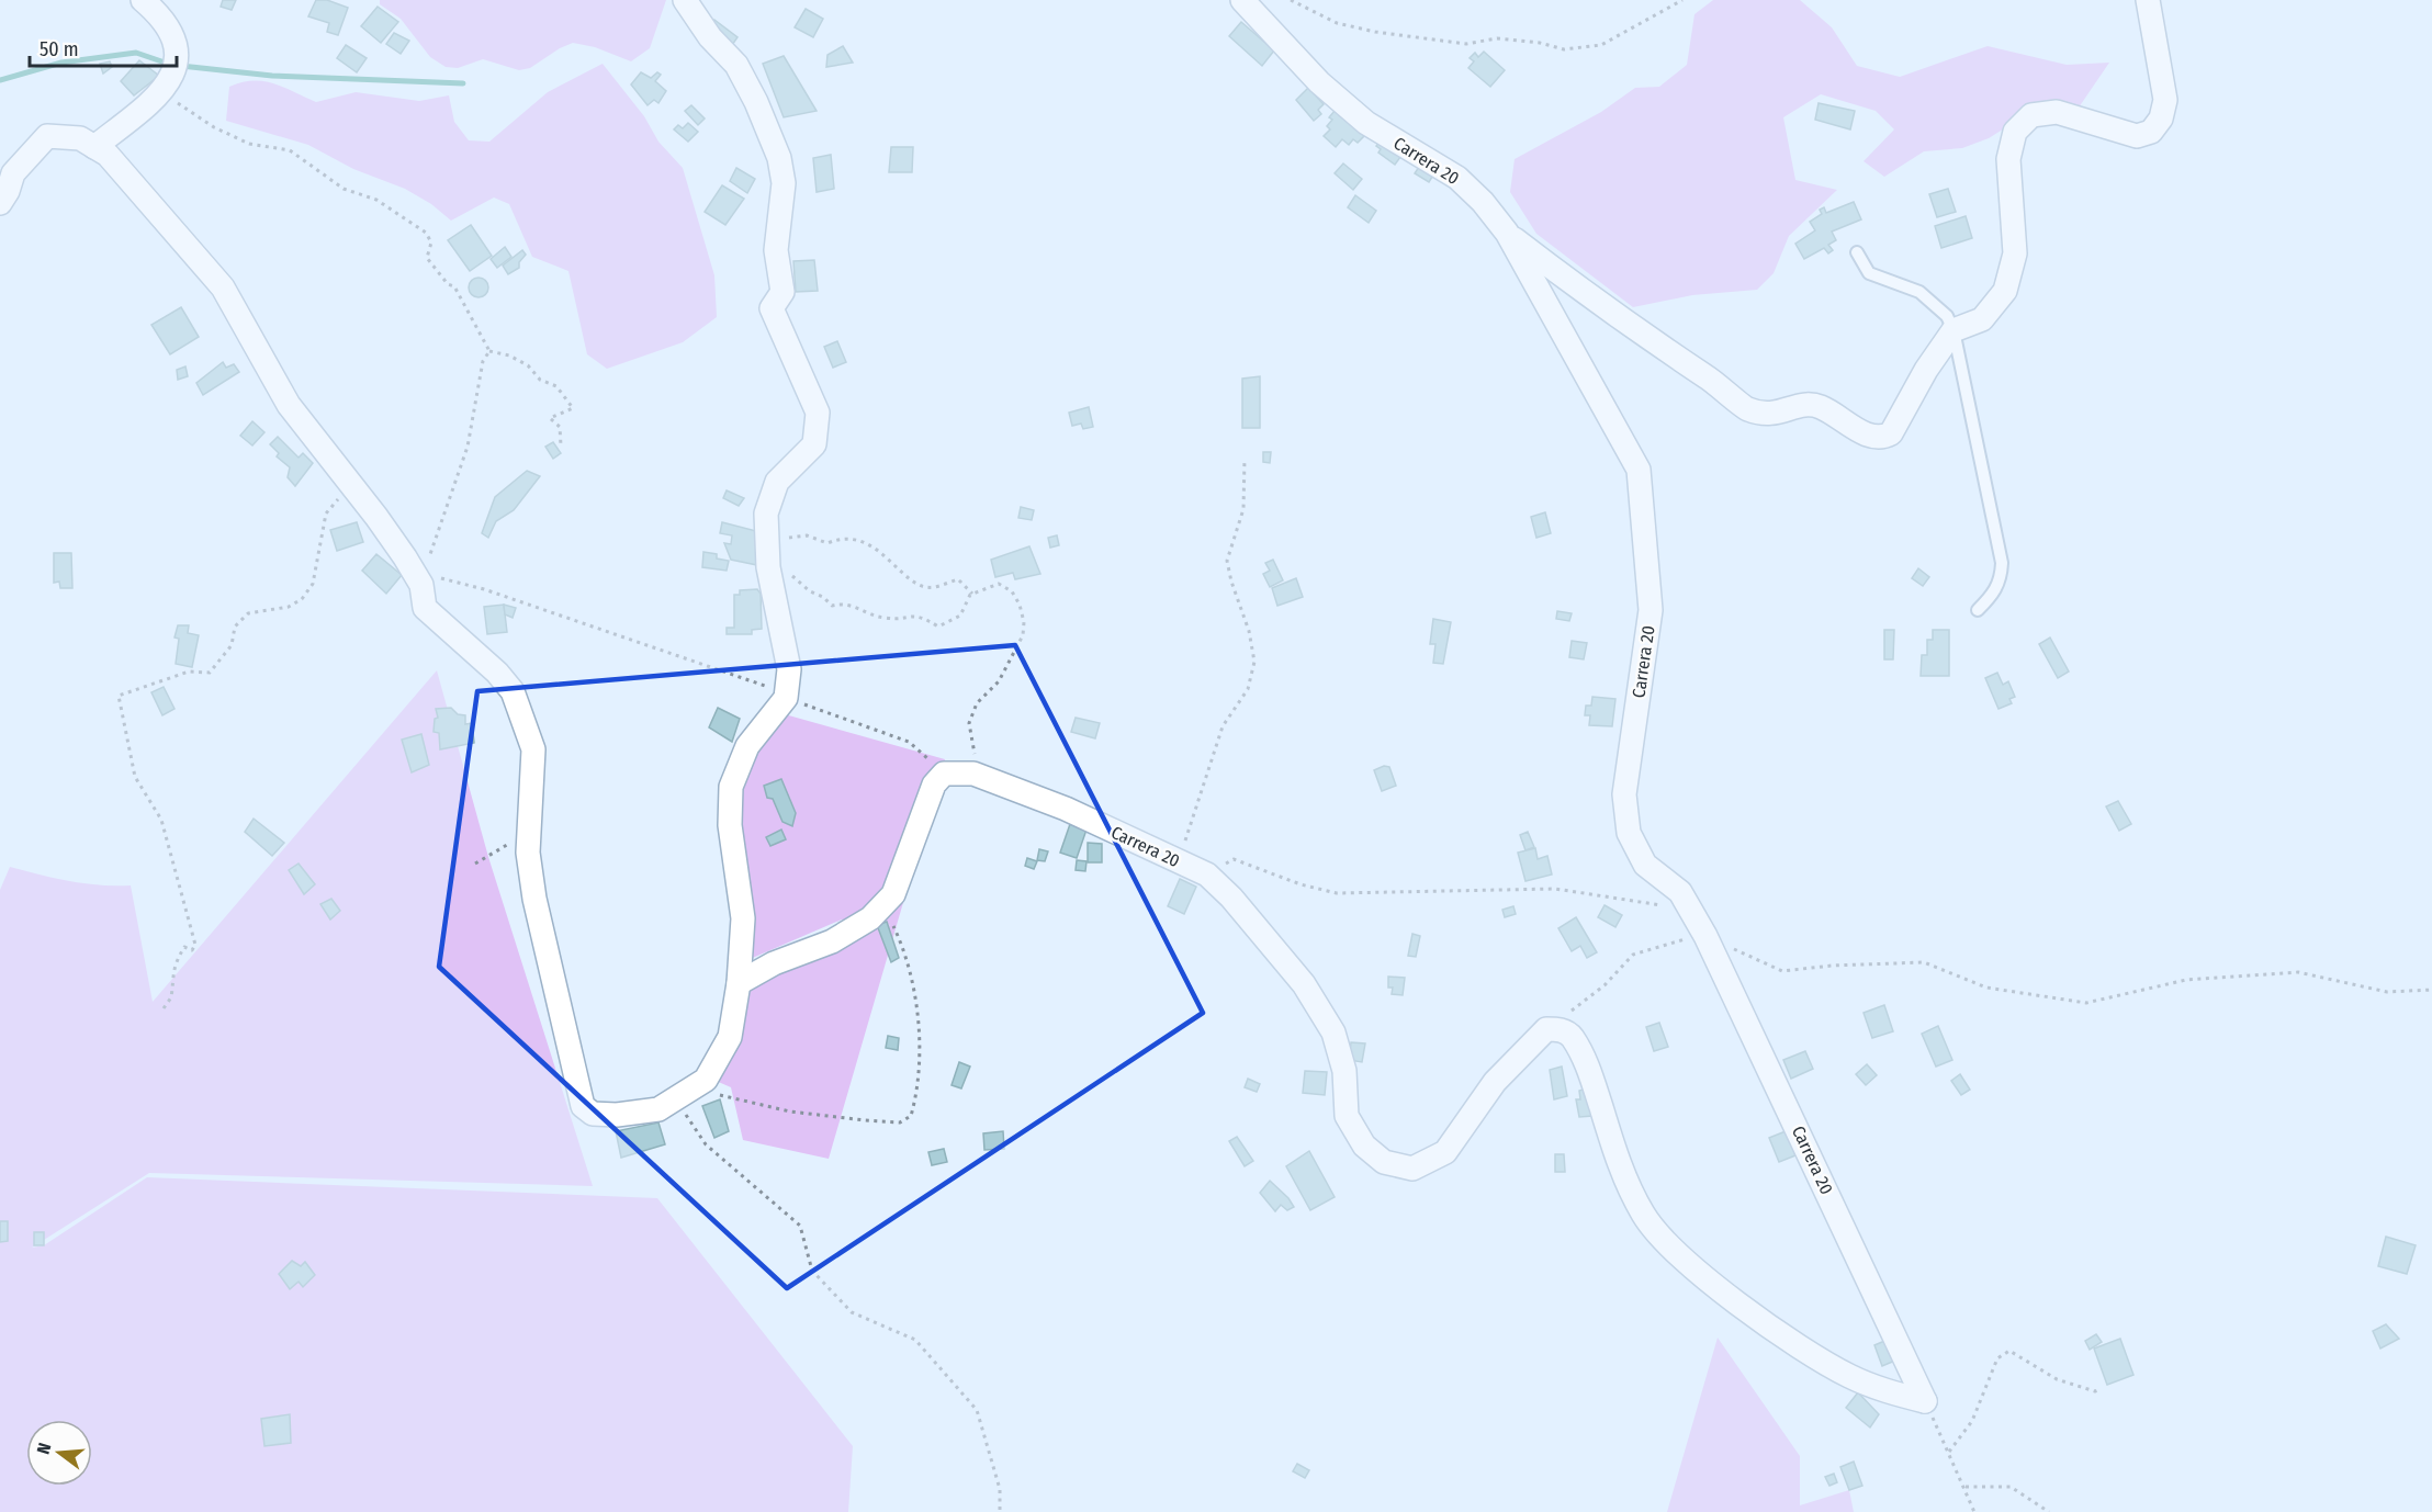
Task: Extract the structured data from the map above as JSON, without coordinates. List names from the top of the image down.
{
  "streets": {
    "street": ["Carrera 20"]
  },
  "scale_bar": "50 m",
  "north": "left"
}
